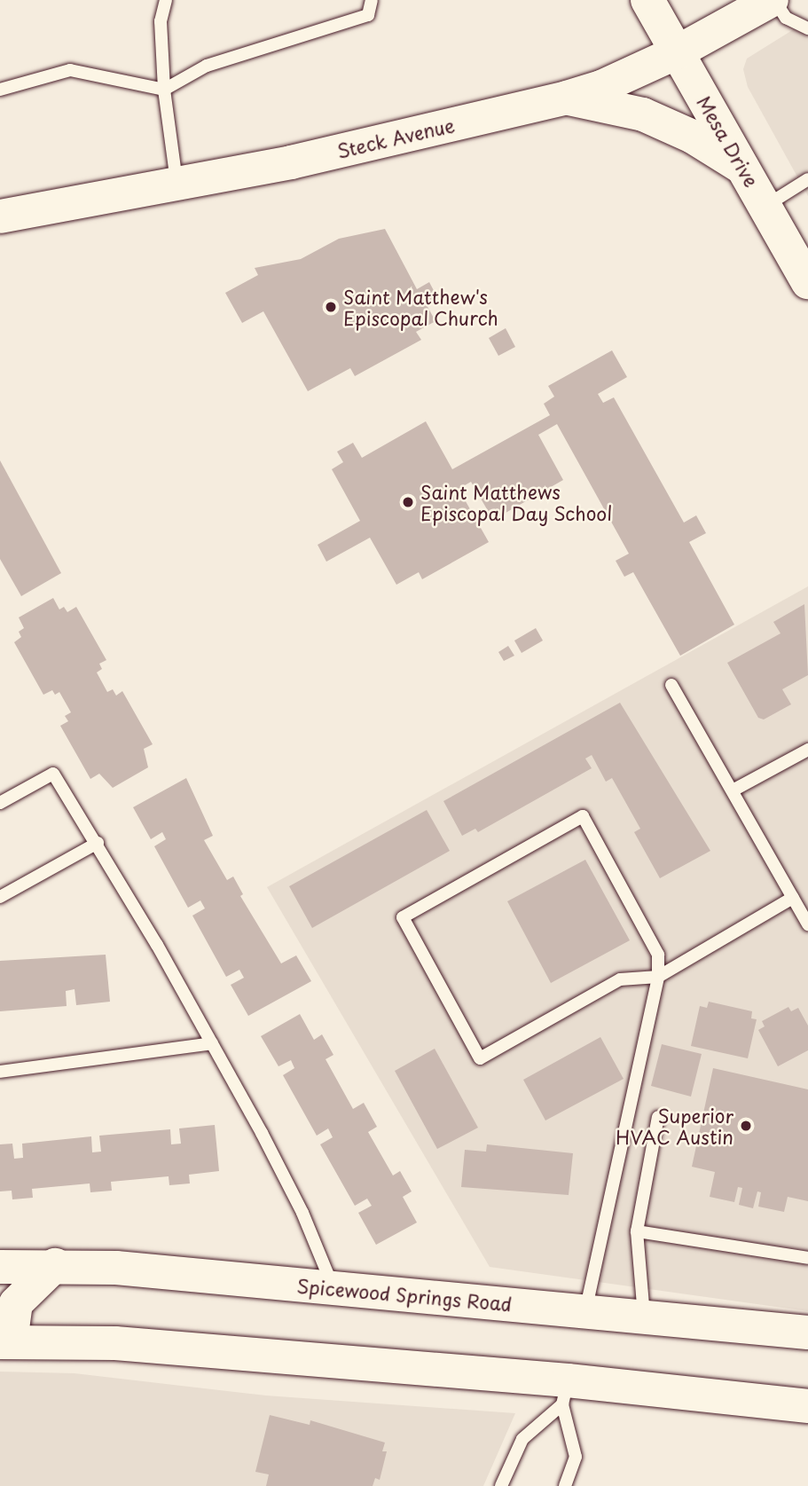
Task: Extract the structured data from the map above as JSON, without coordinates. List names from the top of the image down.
{
  "streets": {
    "main road": ["Steck Avenue", "Mesa Drive", "Spicewood Springs Road"]
  },
  "crossings": [
    ["Steck Avenue", "Mesa Drive"]
  ],
  "places": ["Saint Matthew's Episcopal Church", "Saint Matthews Episcopal Day School", "Superior HVAC Austin"]
}
